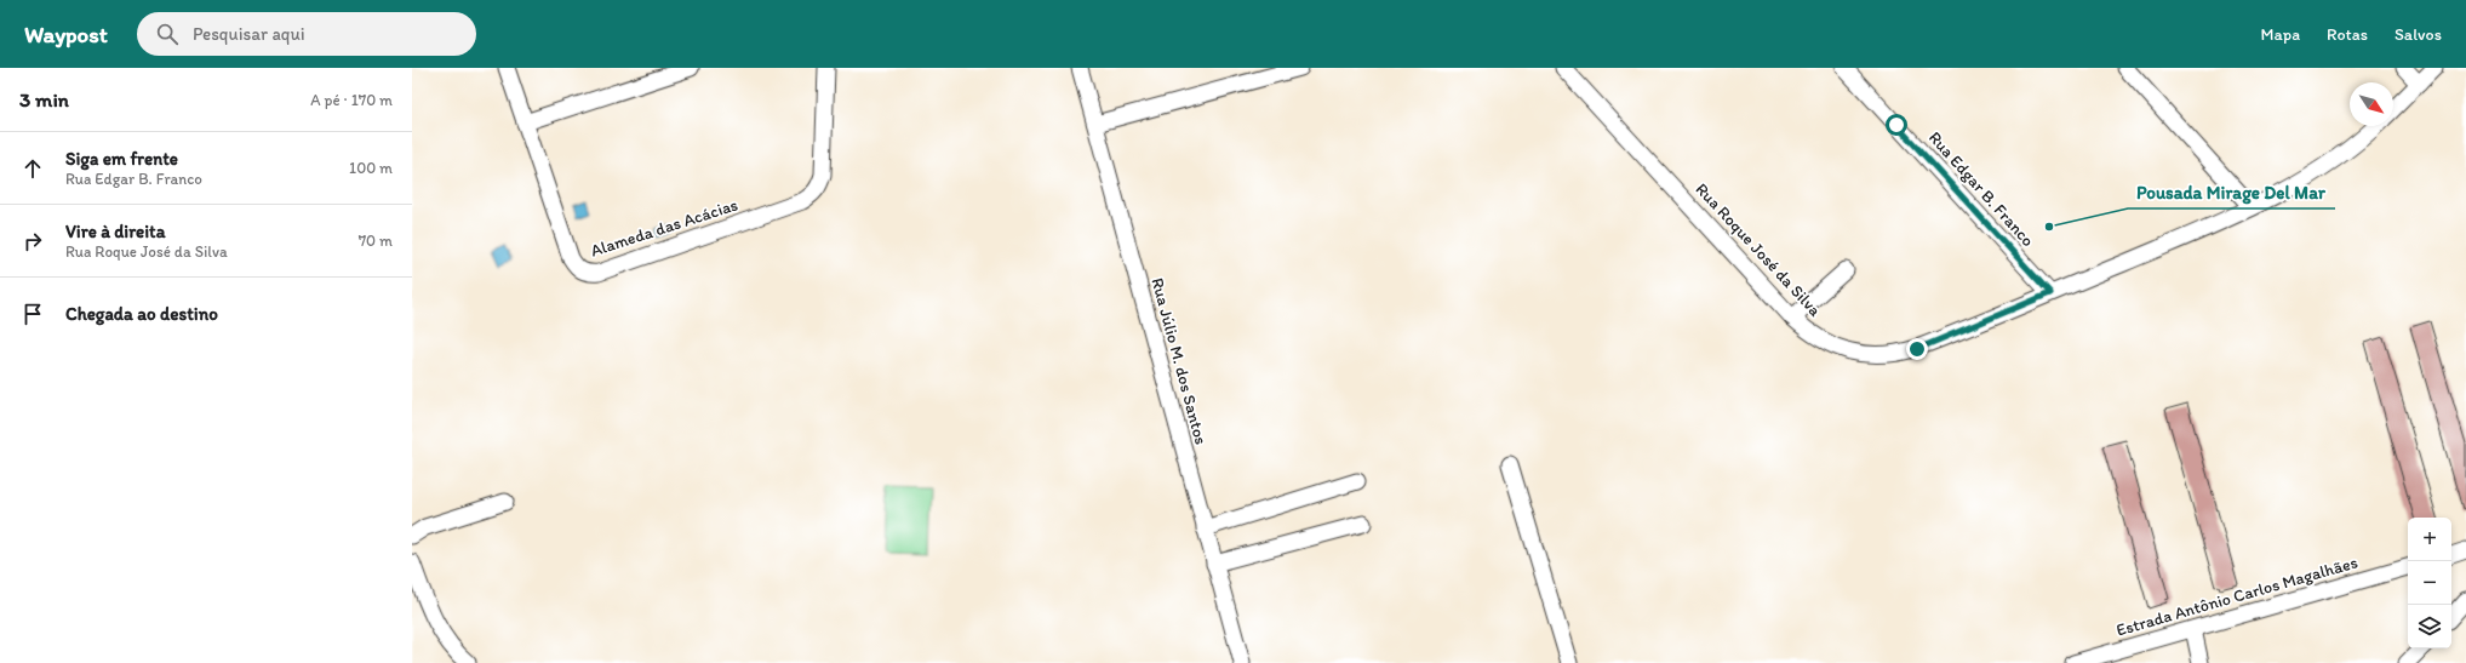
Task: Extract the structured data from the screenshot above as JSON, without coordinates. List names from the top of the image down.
{
  "streets": {
    "street": [
      "Rua Edgar B. Franco",
      "Alameda das Acácias",
      "Rua Roque José da Silva",
      "Rua Júlio M. dos Santos",
      "Estrada Antônio Carlos Magalhães"
    ]
  },
  "crossings": [
    ["Rua Edgar B. Franco", "Rua Roque José da Silva"]
  ],
  "places": ["Pousada Mirage Del Mar"],
  "north": "bottom right",
  "page": {
    "header": "Waypost",
    "search": "Pesquisar aqui",
    "nav": ["Mapa", "Rotas", "Salvos"],
    "heading": ["3 min", "A pé · 170 m"],
    "list": [
      ["Siga em frente", "Rua Edgar B. Franco", "100 m"],
      ["Vire à direita", "Rua Roque José da Silva", "70 m"],
      "Chegada ao destino"
    ],
    "map_buttons": ["+", "−"]
  }
}
